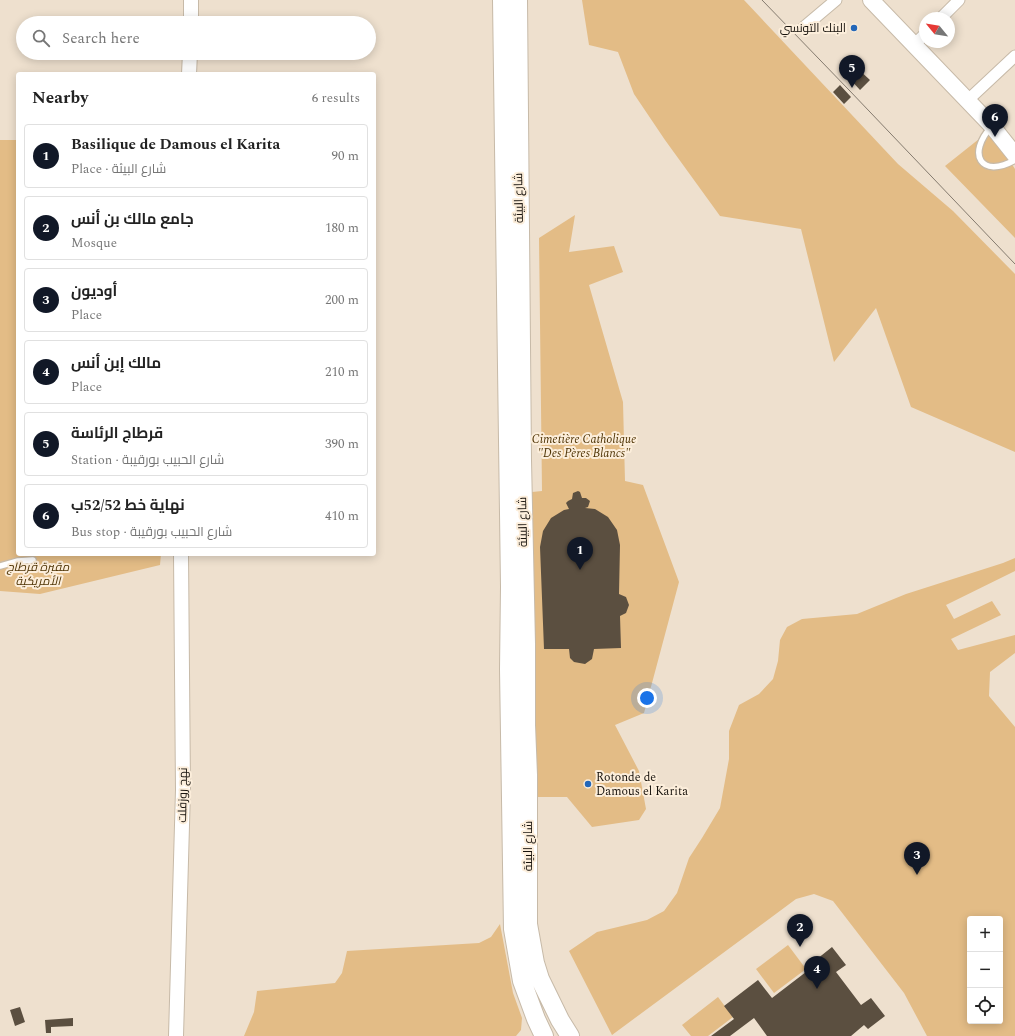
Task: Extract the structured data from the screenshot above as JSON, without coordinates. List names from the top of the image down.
{
  "streets": {
    "highway": ["شارع البيئة"],
    "street": ["نهج روزفلت"]
  },
  "parks": ["Cimetière Catholique \"Des Pères Blancs\"", "مقبرة قرطاج الأمريكية"],
  "places": ["البنك التونسي", "Rotonde de Damous el Karita"],
  "north": "top left",
  "page": {
    "search": "Search here",
    "pins": [
      "5",
      "6",
      "1",
      "3",
      "2",
      "4"
    ],
    "heading": ["Nearby", "6 results"],
    "list": [
      {
        "mark": "1",
        "name": "Basilique de Damous el Karita",
        "note": "Place · شارع البيئة",
        "value": "90 m"
      },
      {
        "mark": "2",
        "name": "جامع مالك بن أنس",
        "note": "Mosque",
        "value": "180 m"
      },
      {
        "mark": "3",
        "name": "أوديون",
        "note": "Place",
        "value": "200 m"
      },
      {
        "mark": "4",
        "name": "مالك إبن أنس",
        "note": "Place",
        "value": "210 m"
      },
      {
        "mark": "5",
        "name": "قرطاج الرئاسة",
        "note": "Station · شارع الحبيب بورقيبة",
        "value": "390 m"
      },
      {
        "mark": "6",
        "name": "نهاية خط 52/52ب",
        "note": "Bus stop · شارع الحبيب بورقيبة",
        "value": "410 m"
      }
    ],
    "map_buttons": ["+", "−"]
  }
}
